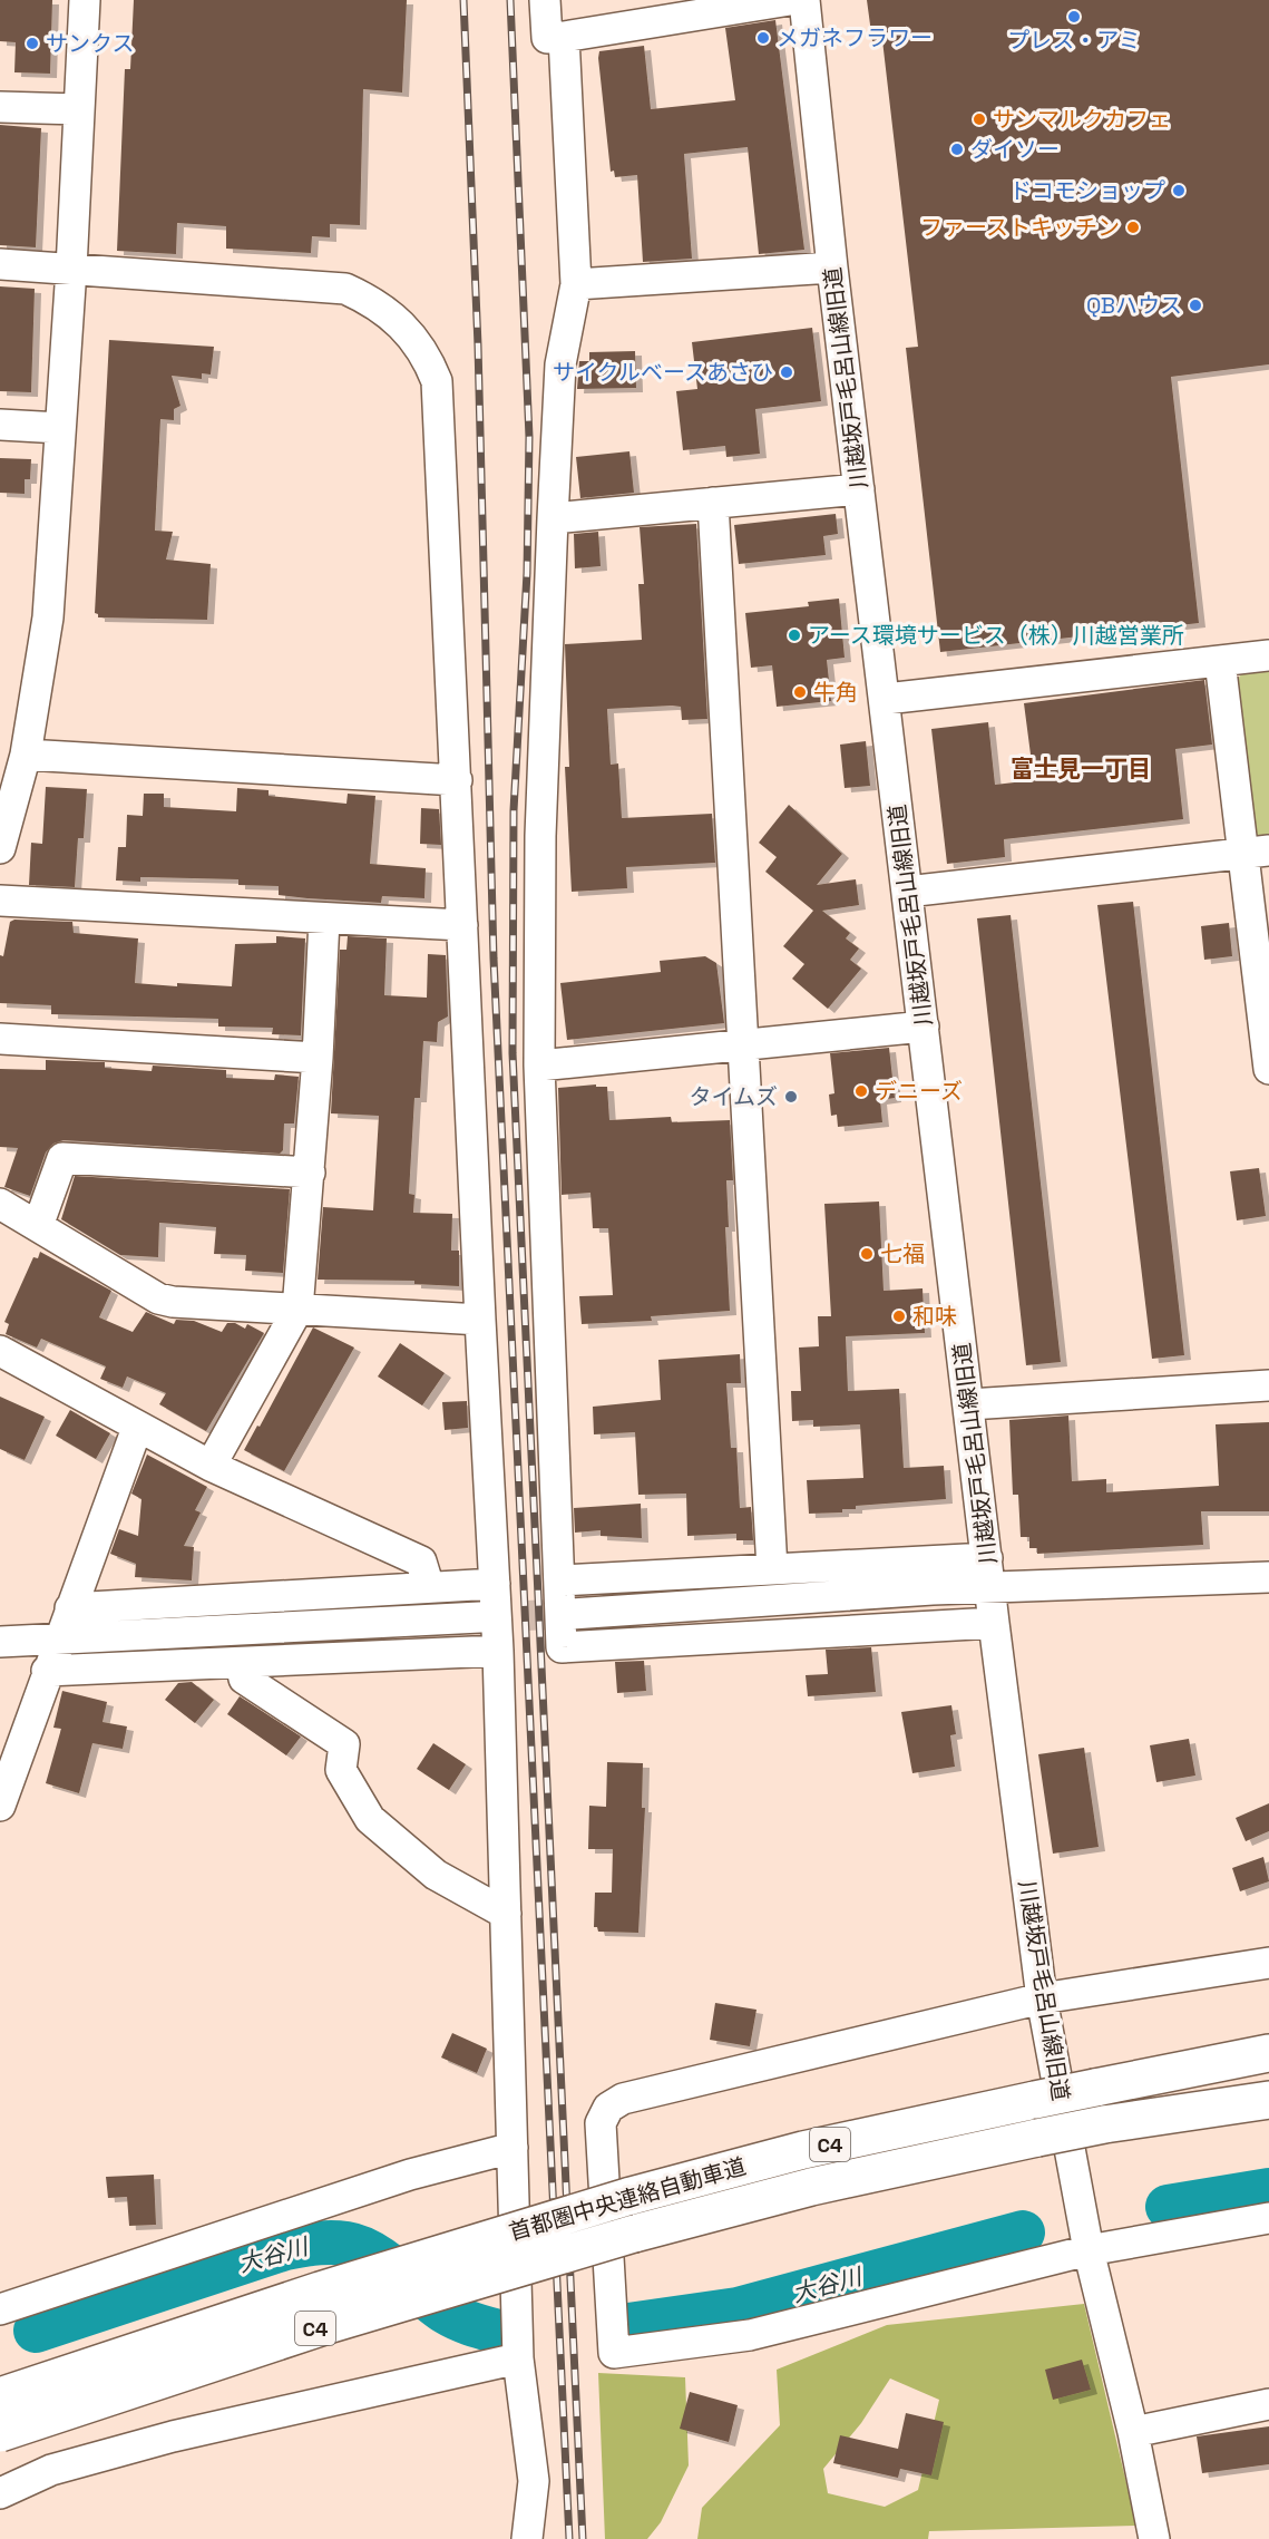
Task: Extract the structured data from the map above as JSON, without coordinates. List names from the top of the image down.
{
  "streets": {
    "highway": ["C4", "首都圏中央連絡自動車道"],
    "street": ["川越坂戸毛呂山線旧道"]
  },
  "districts": ["富士見一丁目"],
  "water": ["大谷川"],
  "places": [
    "プレス・アミ",
    "メガネフラワー",
    "サンクス",
    "サンマルクカフェ",
    "ダイソー",
    "ドコモショップ",
    "ファーストキッチン",
    "QBハウス",
    "サイクルベースあさひ",
    "アース環境サービス（株）川越営業所",
    "牛角",
    "デニーズ",
    "タイムズ",
    "七福",
    "和味"
  ]
}
